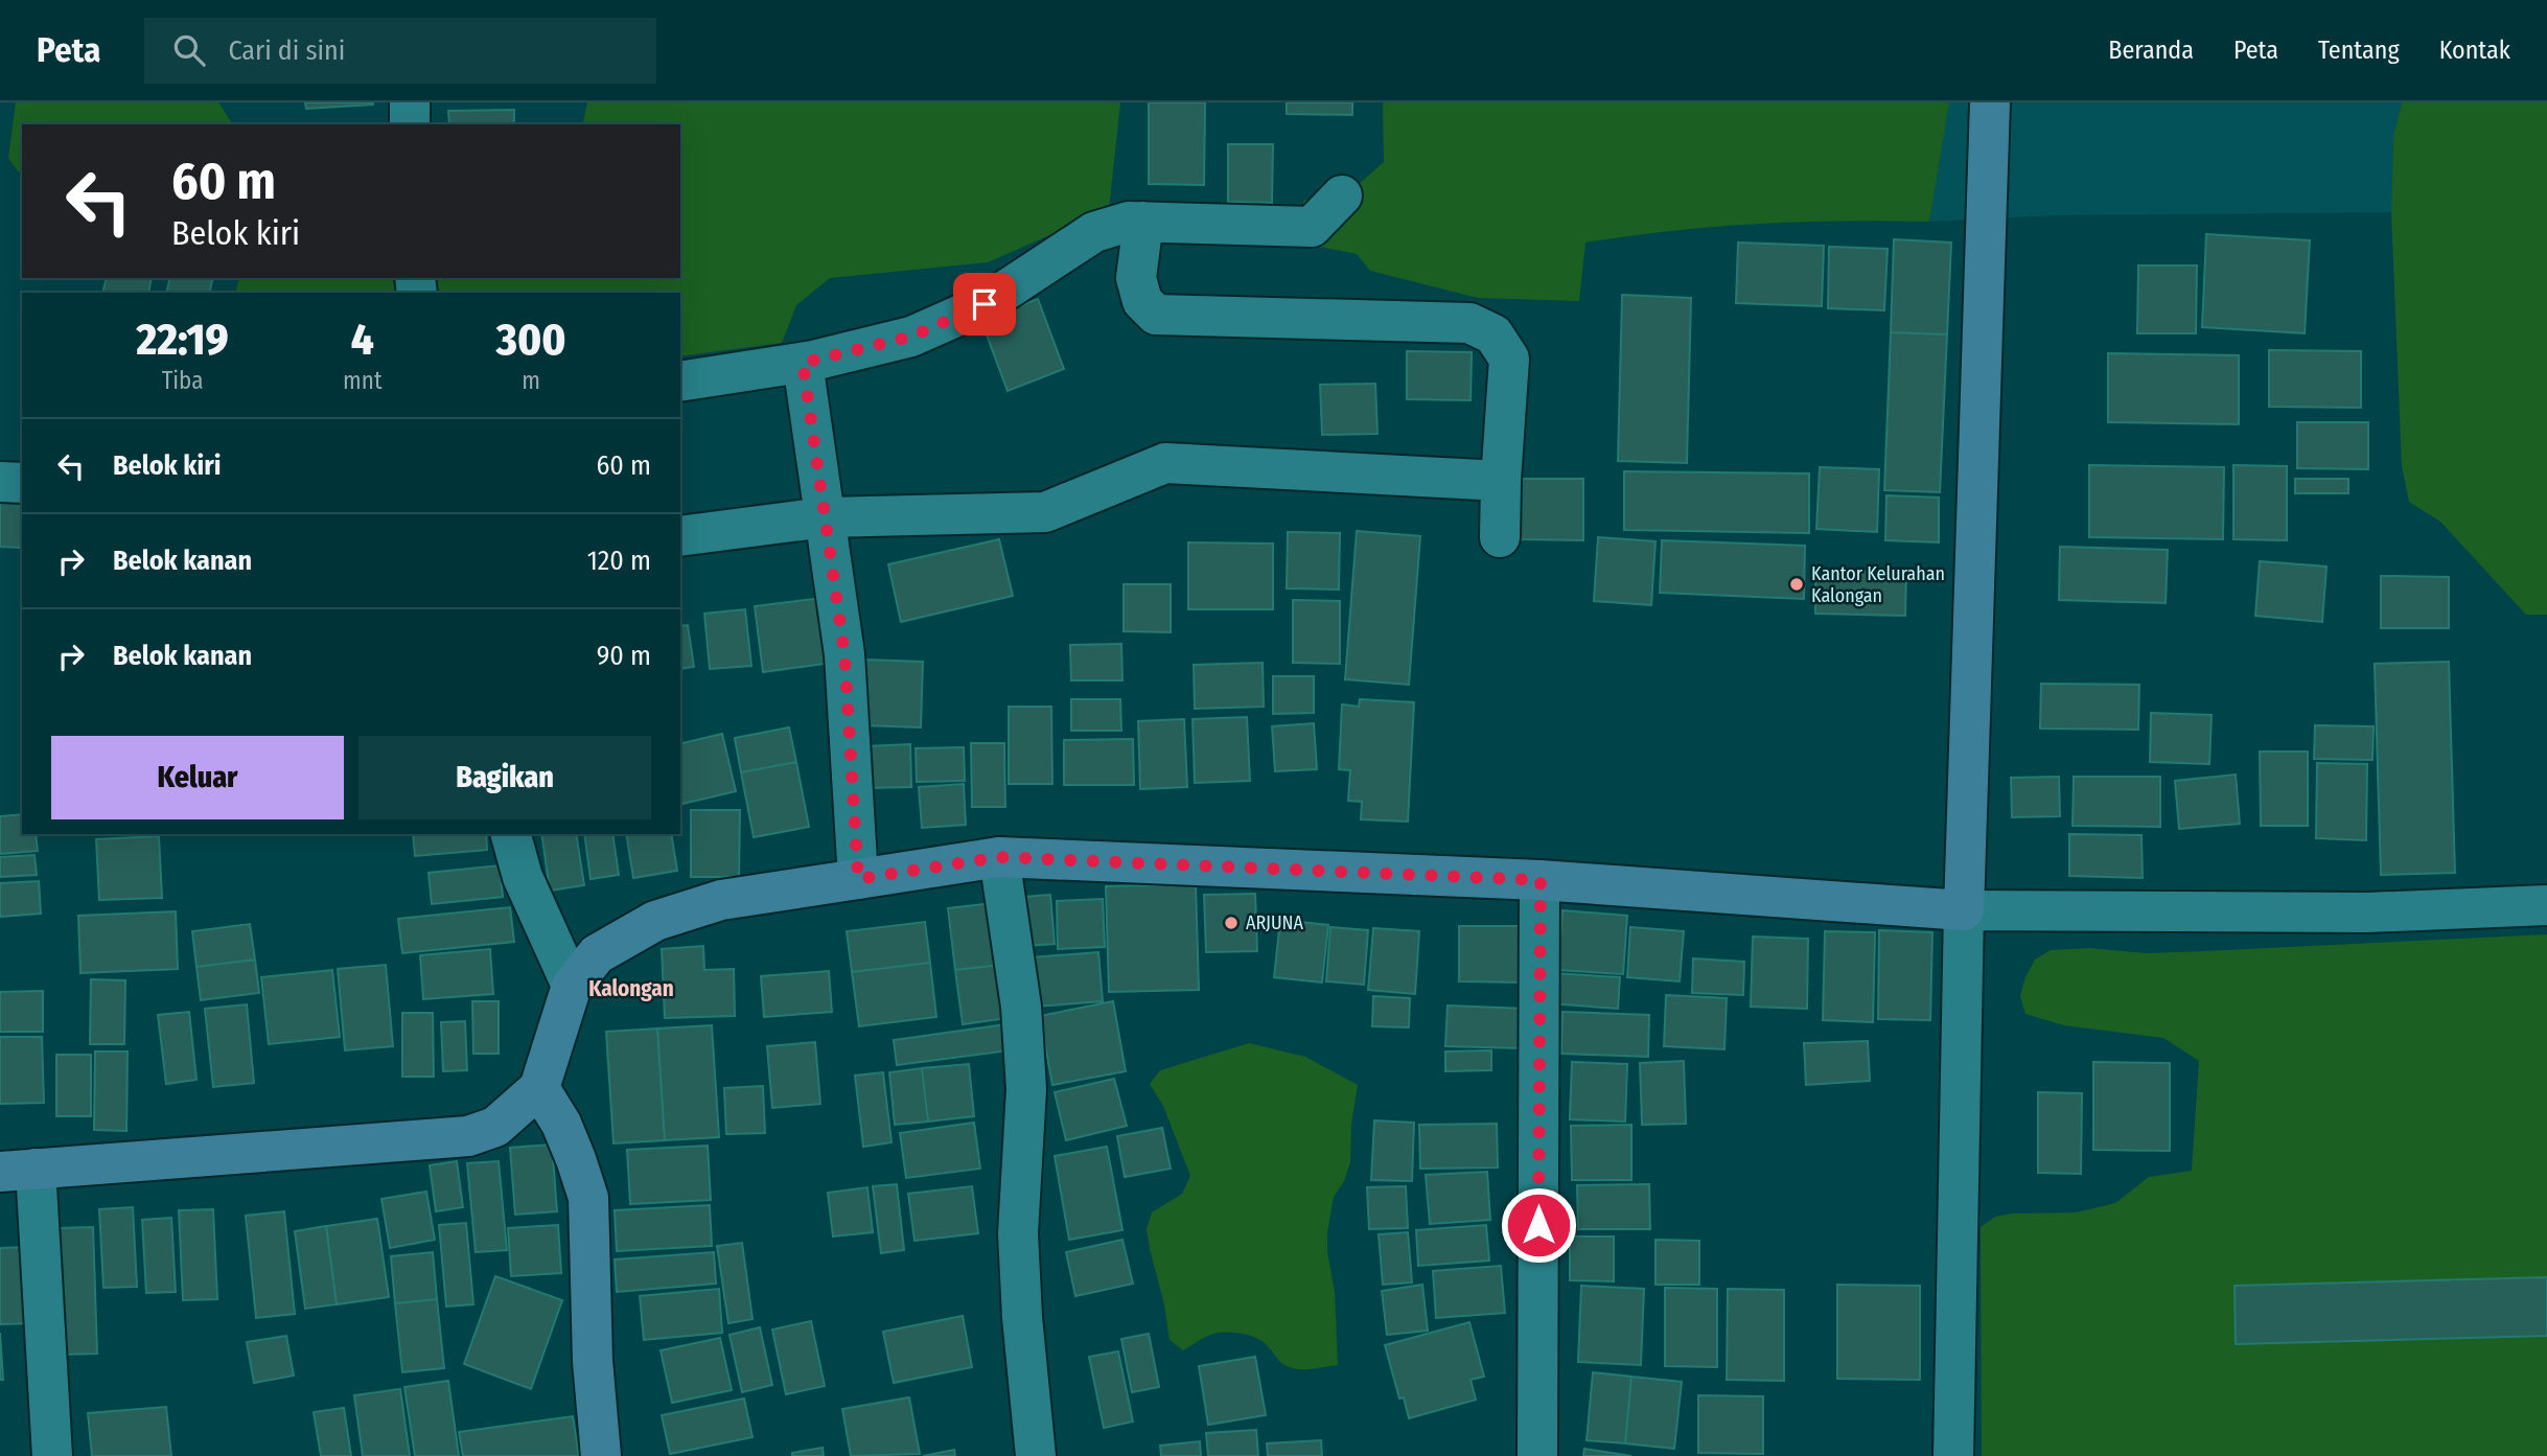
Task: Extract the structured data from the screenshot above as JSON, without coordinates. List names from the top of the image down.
{
  "districts": ["Kalongan"],
  "places": ["Kantor Kelurahan Kalongan", "ARJUNA"],
  "page": {
    "header": "Peta",
    "search": "Cari di sini",
    "nav": [
      "Beranda",
      "Peta",
      "Tentang",
      "Kontak"
    ],
    "turn": ["60 m", "Belok kiri"],
    "eta": [
      "22:19",
      "Tiba",
      "4",
      "mnt",
      "300",
      "m"
    ],
    "list": [
      {
        "name": "Belok kiri",
        "value": "60 m"
      },
      {
        "name": "Belok kanan",
        "value": "120 m"
      },
      {
        "name": "Belok kanan",
        "value": "90 m"
      }
    ],
    "buttons": ["Keluar", "Bagikan"]
  }
}
